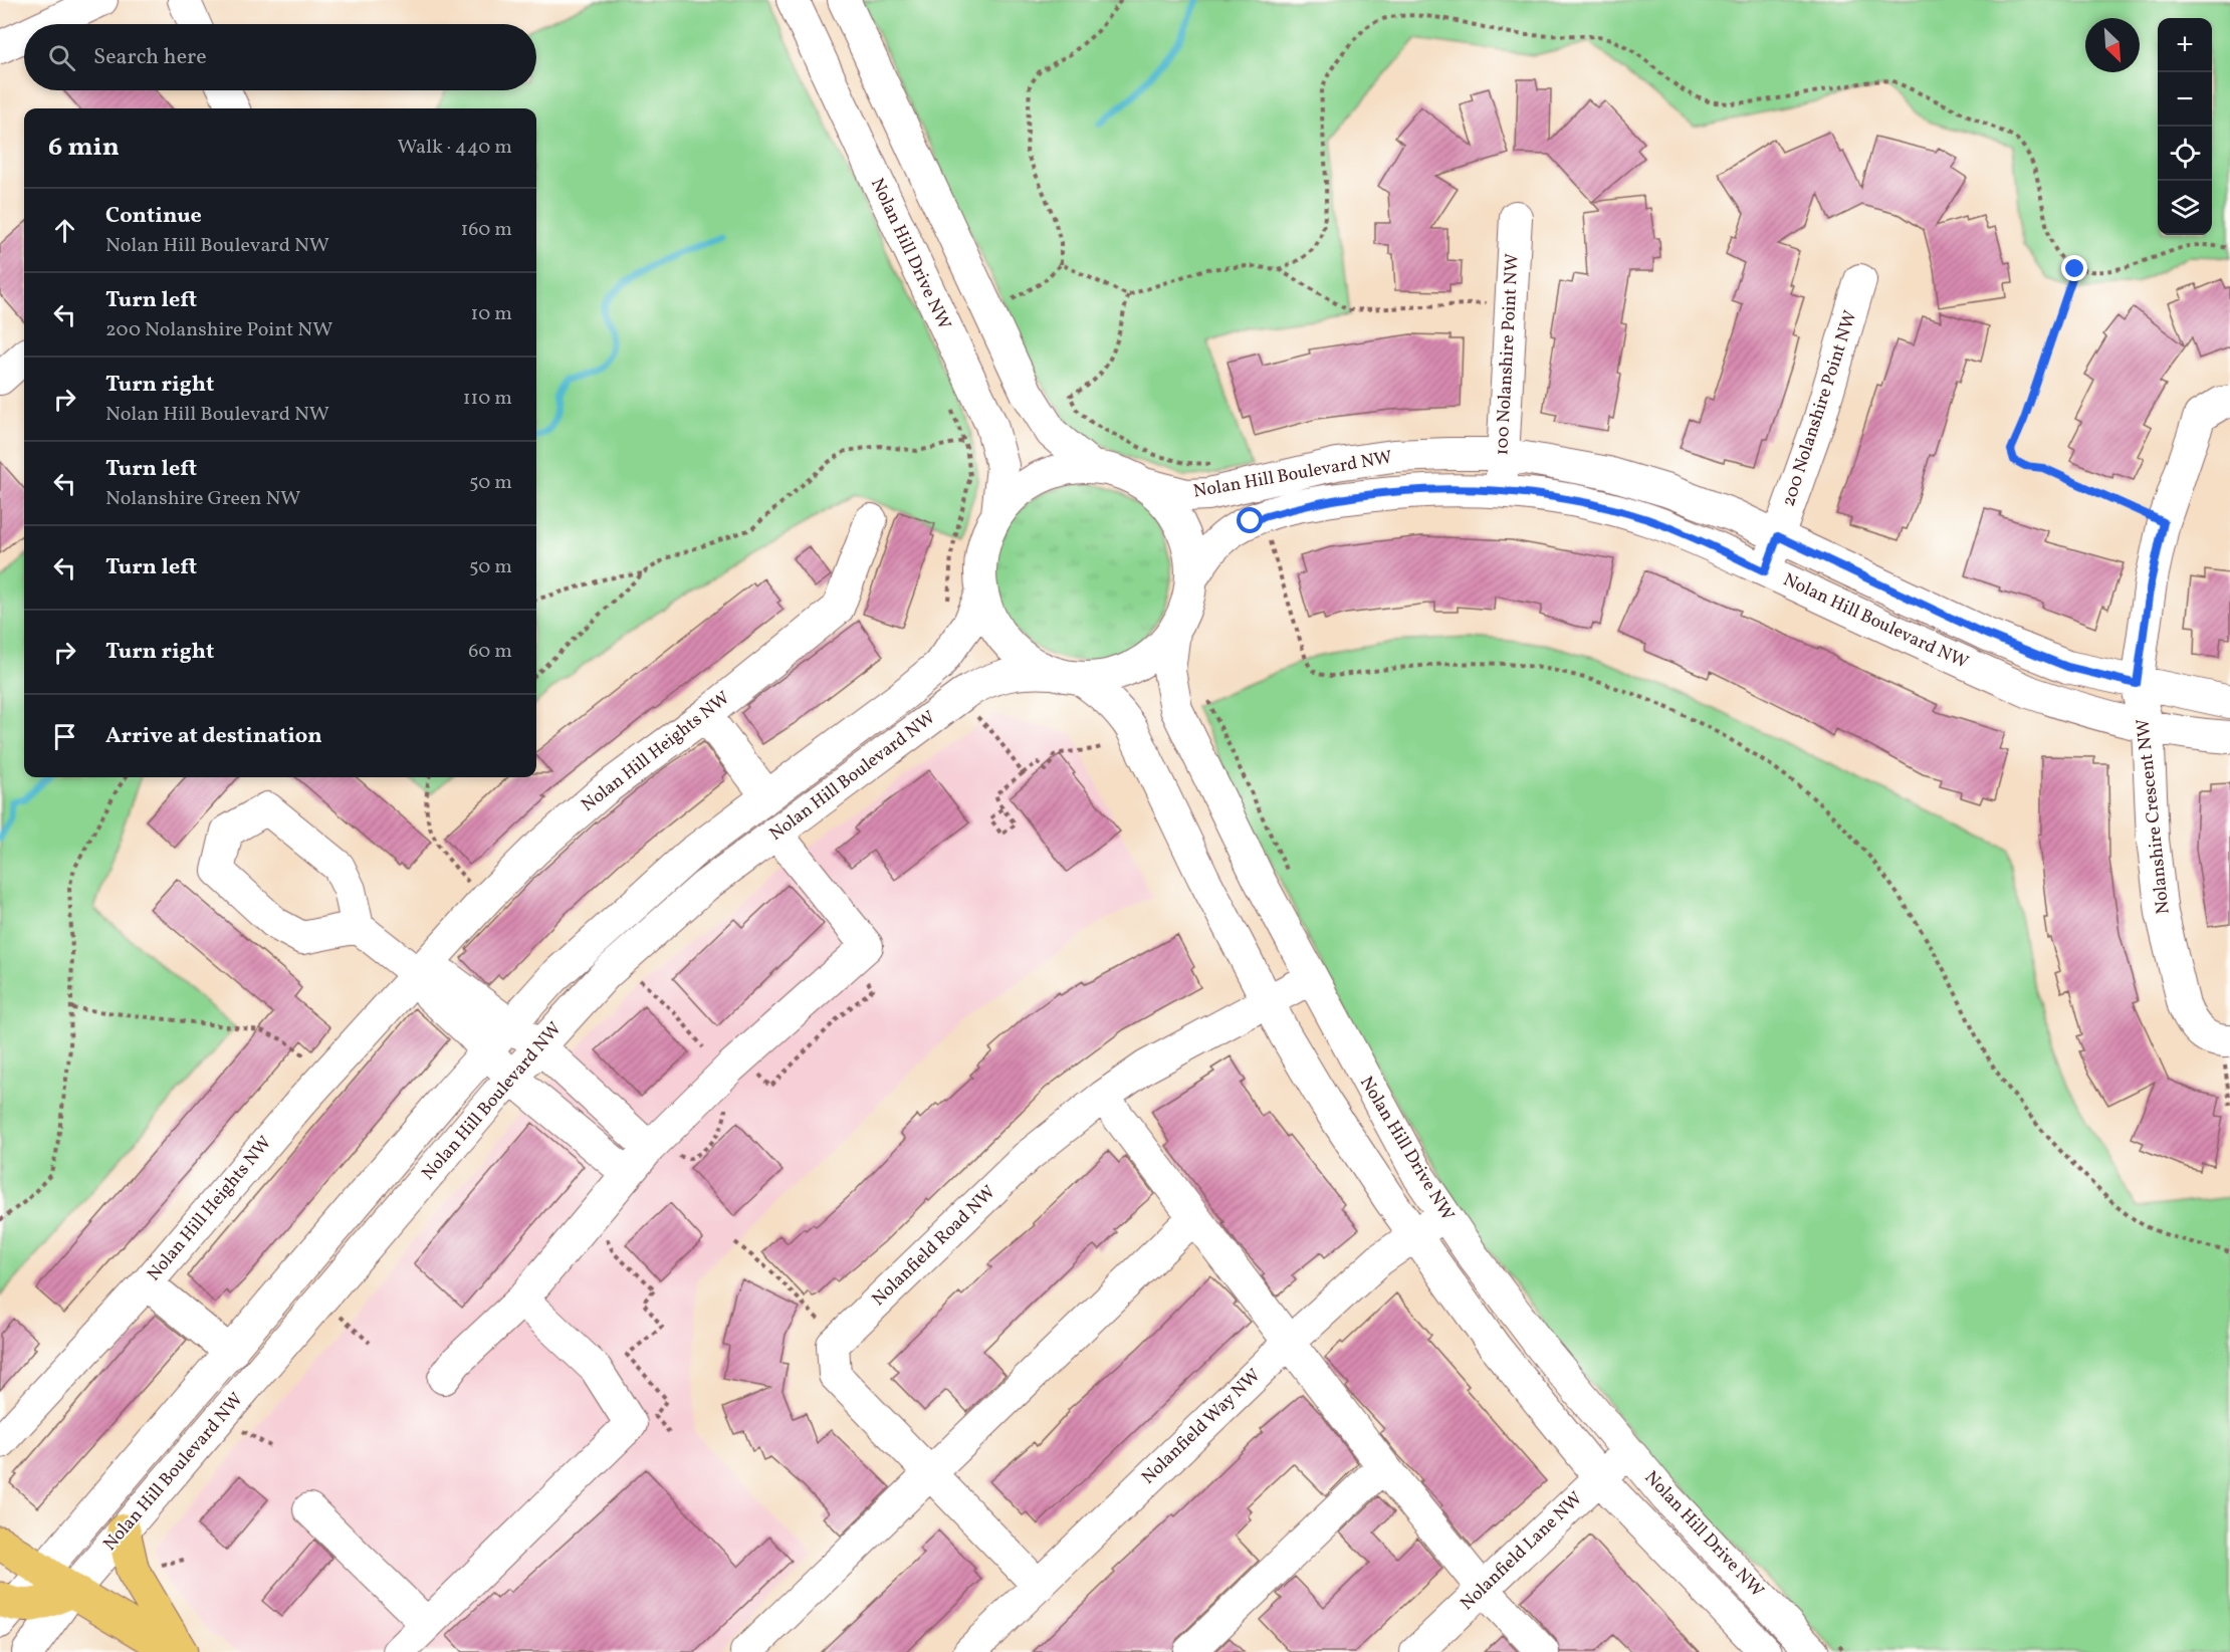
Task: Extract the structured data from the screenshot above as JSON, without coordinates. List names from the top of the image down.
{
  "streets": {
    "street": [
      "Nolan Hill Drive NW",
      "100 Nolanshire Point NW",
      "200 Nolanshire Point NW",
      "Nolan Hill Boulevard NW",
      "Nolan Hill Heights NW",
      "Nolanshire Crescent NW",
      "Nolanfield Road NW",
      "Nolanfield Way NW",
      "Nolanfield Lane NW"
    ]
  },
  "crossings": [
    ["Nolan Hill Drive NW", "Nolan Hill Boulevard NW"],
    ["Nolan Hill Drive NW", "Nolanfield Road NW"],
    ["Nolan Hill Drive NW", "Nolanfield Way NW"],
    ["Nolan Hill Drive NW", "Nolanfield Lane NW"],
    ["100 Nolanshire Point NW", "Nolan Hill Boulevard NW"],
    ["200 Nolanshire Point NW", "Nolan Hill Boulevard NW"],
    ["Nolan Hill Boulevard NW", "Nolanshire Crescent NW"],
    ["Nolanfield Road NW", "Nolanfield Way NW"]
  ],
  "north": "bottom right",
  "page": {
    "map_buttons": ["+", "−"],
    "search": "Search here",
    "heading": ["6 min", "Walk · 440 m"],
    "list": [
      ["Continue", "Nolan Hill Boulevard NW", "160 m"],
      ["Turn left", "200 Nolanshire Point NW", "10 m"],
      ["Turn right", "Nolan Hill Boulevard NW", "110 m"],
      ["Turn left", "Nolanshire Green NW", "50 m"],
      ["Turn left", "50 m"],
      ["Turn right", "60 m"],
      "Arrive at destination"
    ]
  }
}
